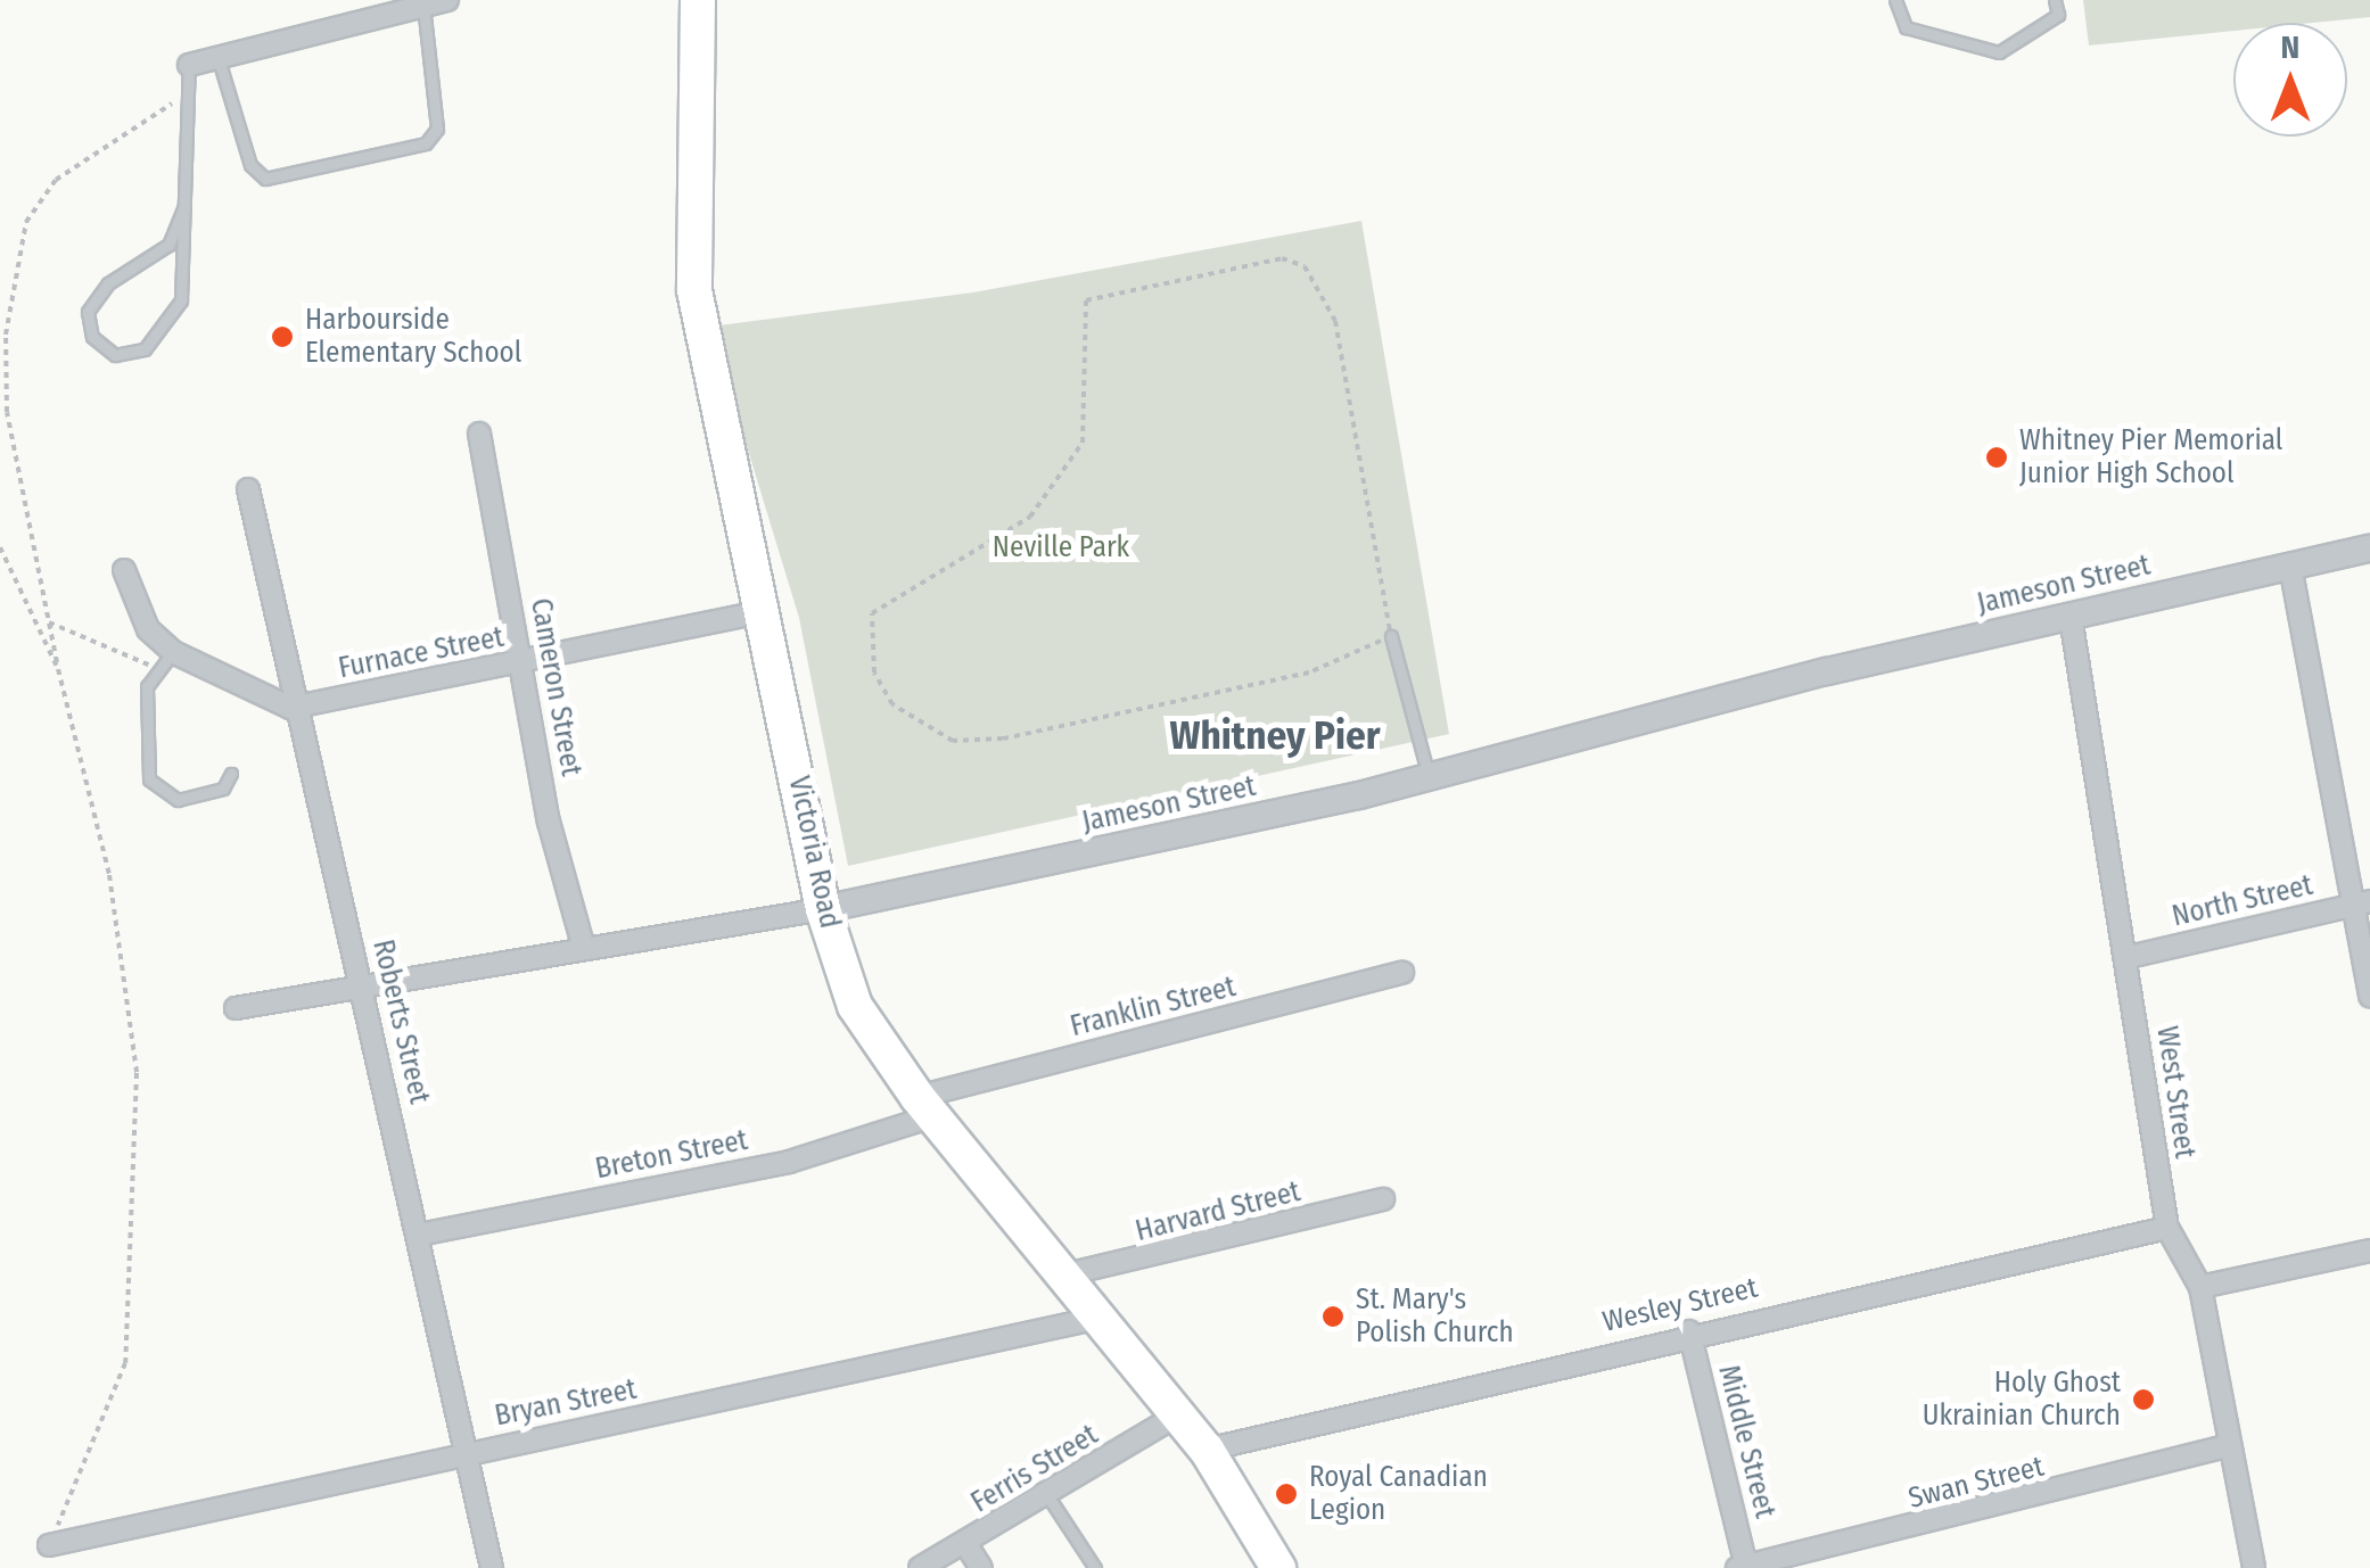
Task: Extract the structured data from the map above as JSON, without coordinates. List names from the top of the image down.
{
  "streets": {
    "main road": ["Victoria Road"],
    "street": [
      "Jameson Street",
      "Furnace Street",
      "Cameron Street",
      "North Street",
      "Franklin Street",
      "Roberts Street",
      "West Street",
      "Breton Street",
      "Harvard Street",
      "Wesley Street",
      "Bryan Street",
      "Middle Street",
      "Ferris Street",
      "Swan Street"
    ]
  },
  "crossings": [
    ["Jameson Street", "Cameron Street"],
    ["Jameson Street", "Victoria Road"],
    ["Jameson Street", "Roberts Street"],
    ["Jameson Street", "West Street"],
    ["Furnace Street", "Cameron Street"],
    ["Furnace Street", "Victoria Road"],
    ["Furnace Street", "Roberts Street"],
    ["Victoria Road", "Franklin Street"],
    ["Victoria Road", "Breton Street"],
    ["Victoria Road", "Harvard Street"],
    ["Victoria Road", "Wesley Street"],
    ["Victoria Road", "Bryan Street"],
    ["Victoria Road", "Ferris Street"],
    ["North Street", "West Street"],
    ["Franklin Street", "Breton Street"],
    ["Roberts Street", "Breton Street"],
    ["Roberts Street", "Bryan Street"],
    ["West Street", "Wesley Street"],
    ["West Street", "Swan Street"],
    ["Wesley Street", "Middle Street"],
    ["Middle Street", "Swan Street"]
  ],
  "districts": ["Whitney Pier"],
  "parks": ["Neville Park"],
  "places": [
    "Harbourside Elementary School",
    "Whitney Pier Memorial Junior High School",
    "St. Mary's Polish Church",
    "Holy Ghost Ukrainian Church",
    "Royal Canadian Legion"
  ],
  "north": "top"
}
